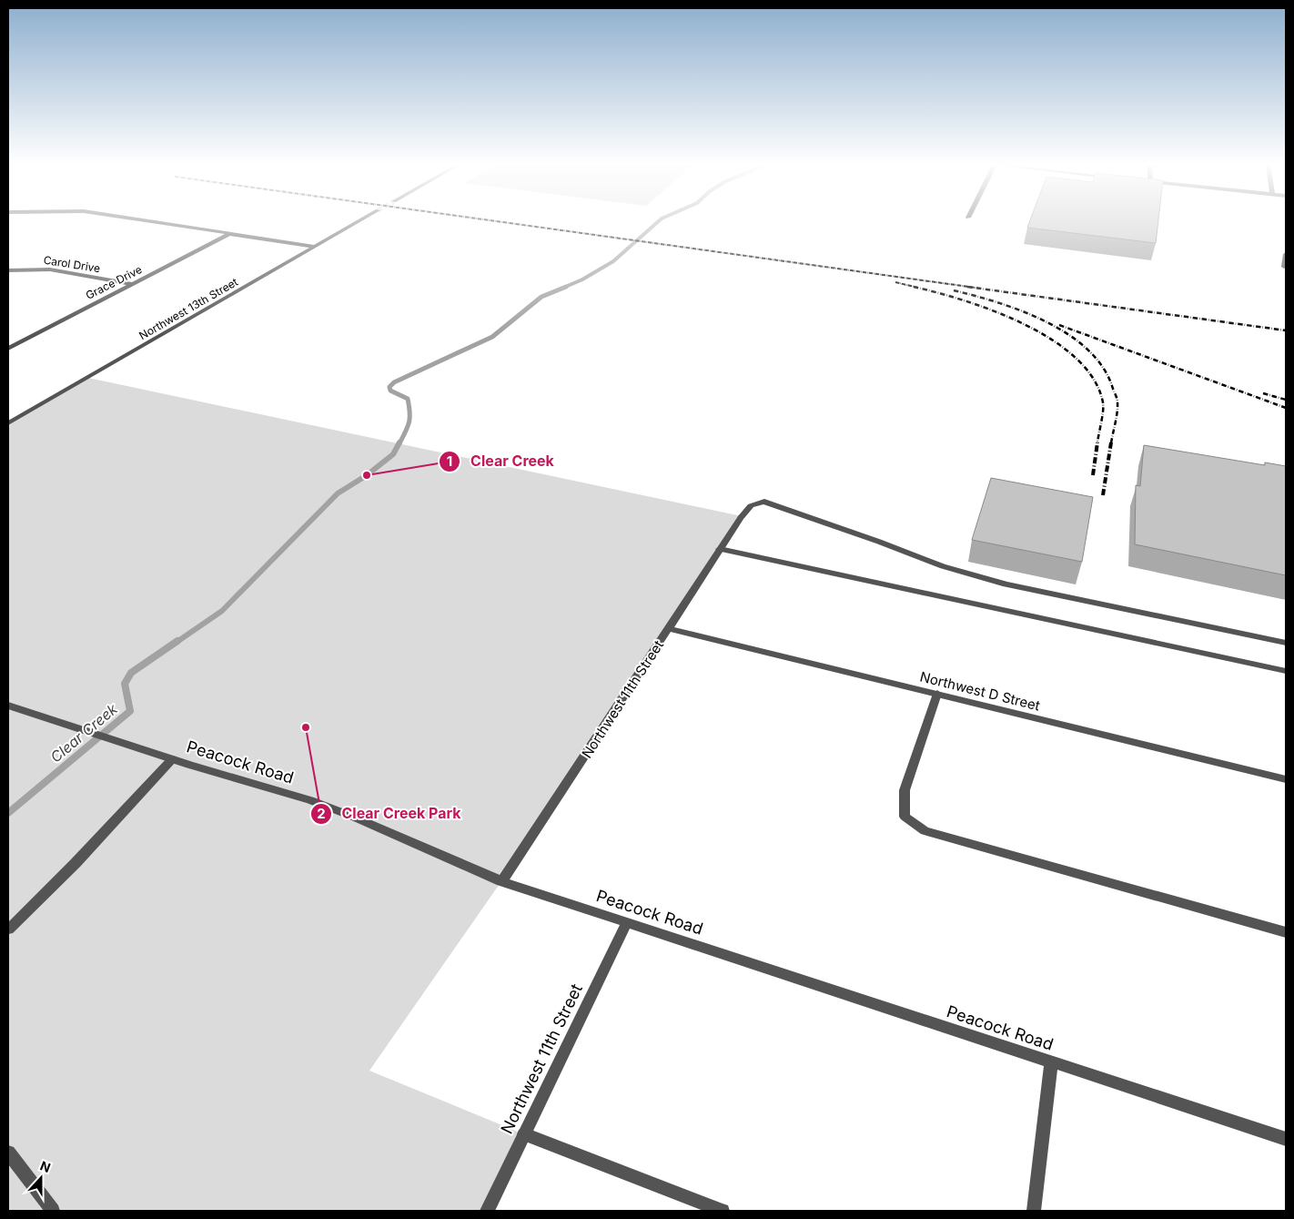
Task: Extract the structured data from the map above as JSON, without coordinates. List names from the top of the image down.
{
  "streets": {
    "street": [
      "Carol Drive",
      "Grace Drive",
      "Northwest 13th Street",
      "Northwest D Street",
      "Northwest 11th Street",
      "Peacock Road"
    ]
  },
  "crossings": [
    ["Carol Drive", "Grace Drive"],
    ["Northwest D Street", "Northwest 11th Street"],
    ["Northwest 11th Street", "Peacock Road"]
  ],
  "water": ["Clear Creek"],
  "places": ["Clear Creek", "Clear Creek Park"],
  "north": "top"
}
